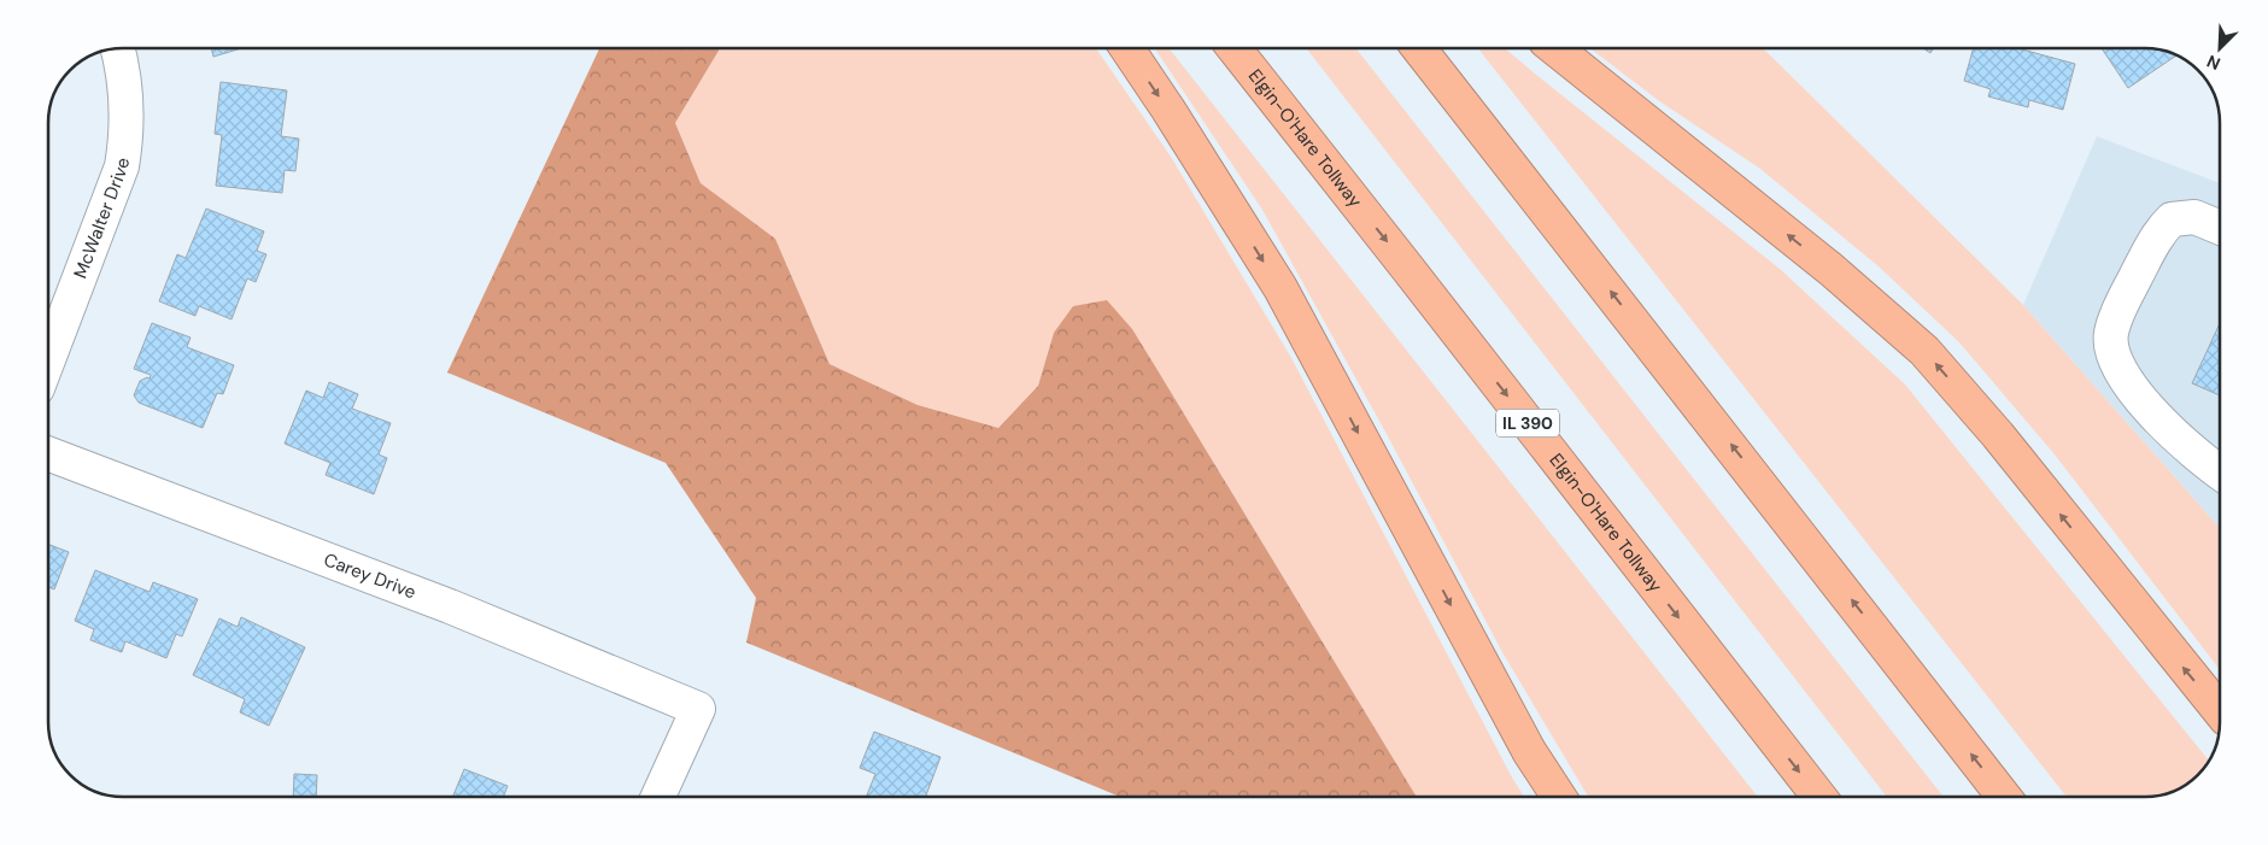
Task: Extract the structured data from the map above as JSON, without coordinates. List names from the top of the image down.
{
  "streets": {
    "highway": ["Elgin-O'Hare Tollway", "IL 390"],
    "street": ["McWalter Drive", "Carey Drive"]
  },
  "north": "bottom left"
}
